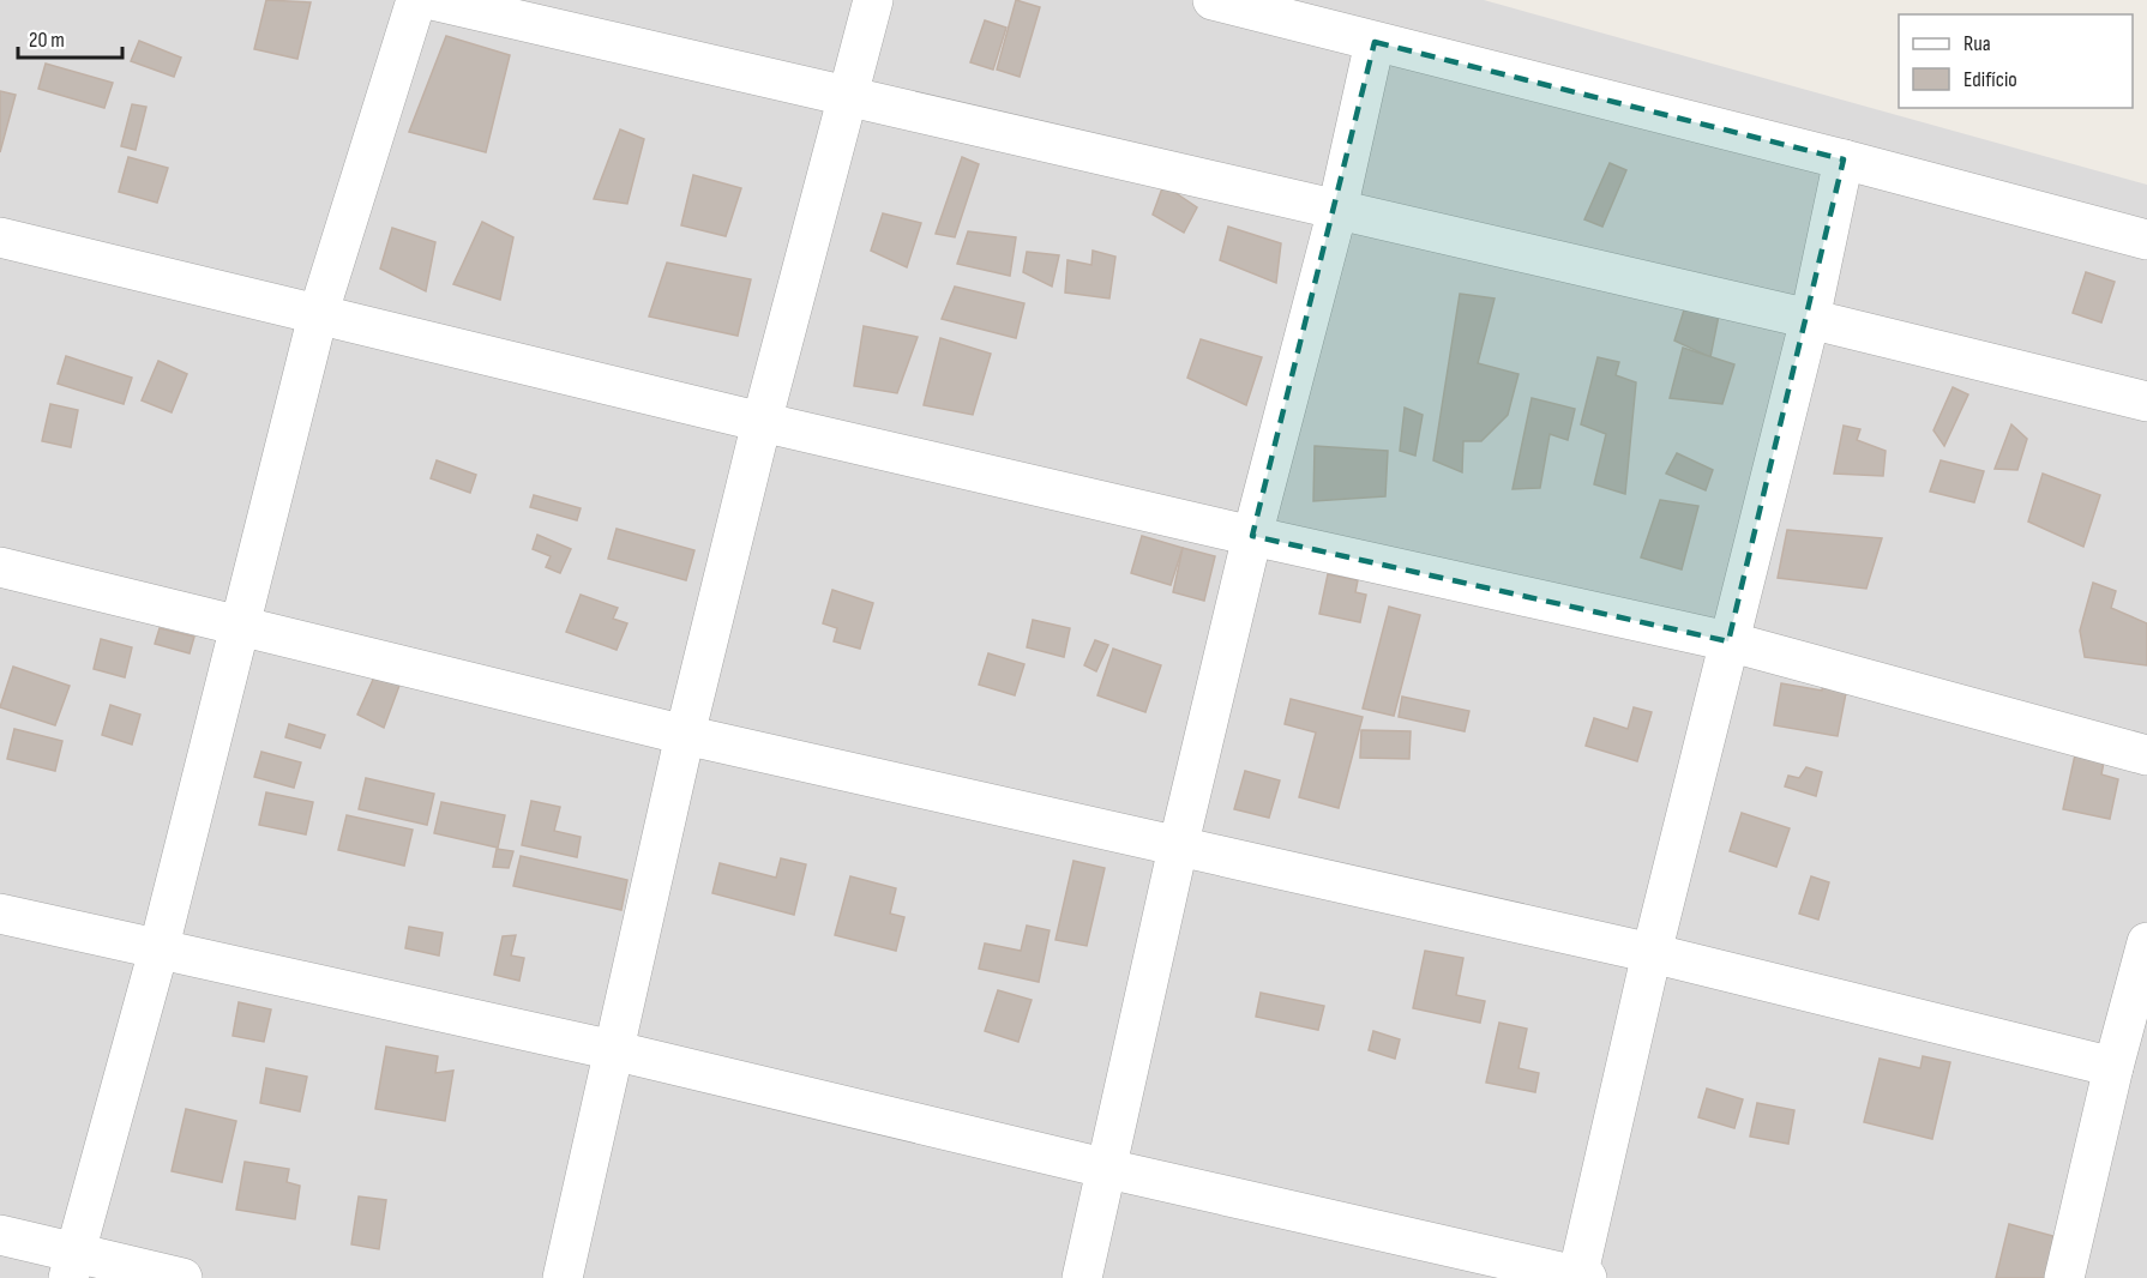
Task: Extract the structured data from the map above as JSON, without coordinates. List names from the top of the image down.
{
  "legend": ["Rua", "Edifício"],
  "scale_bar": "20 m"
}
